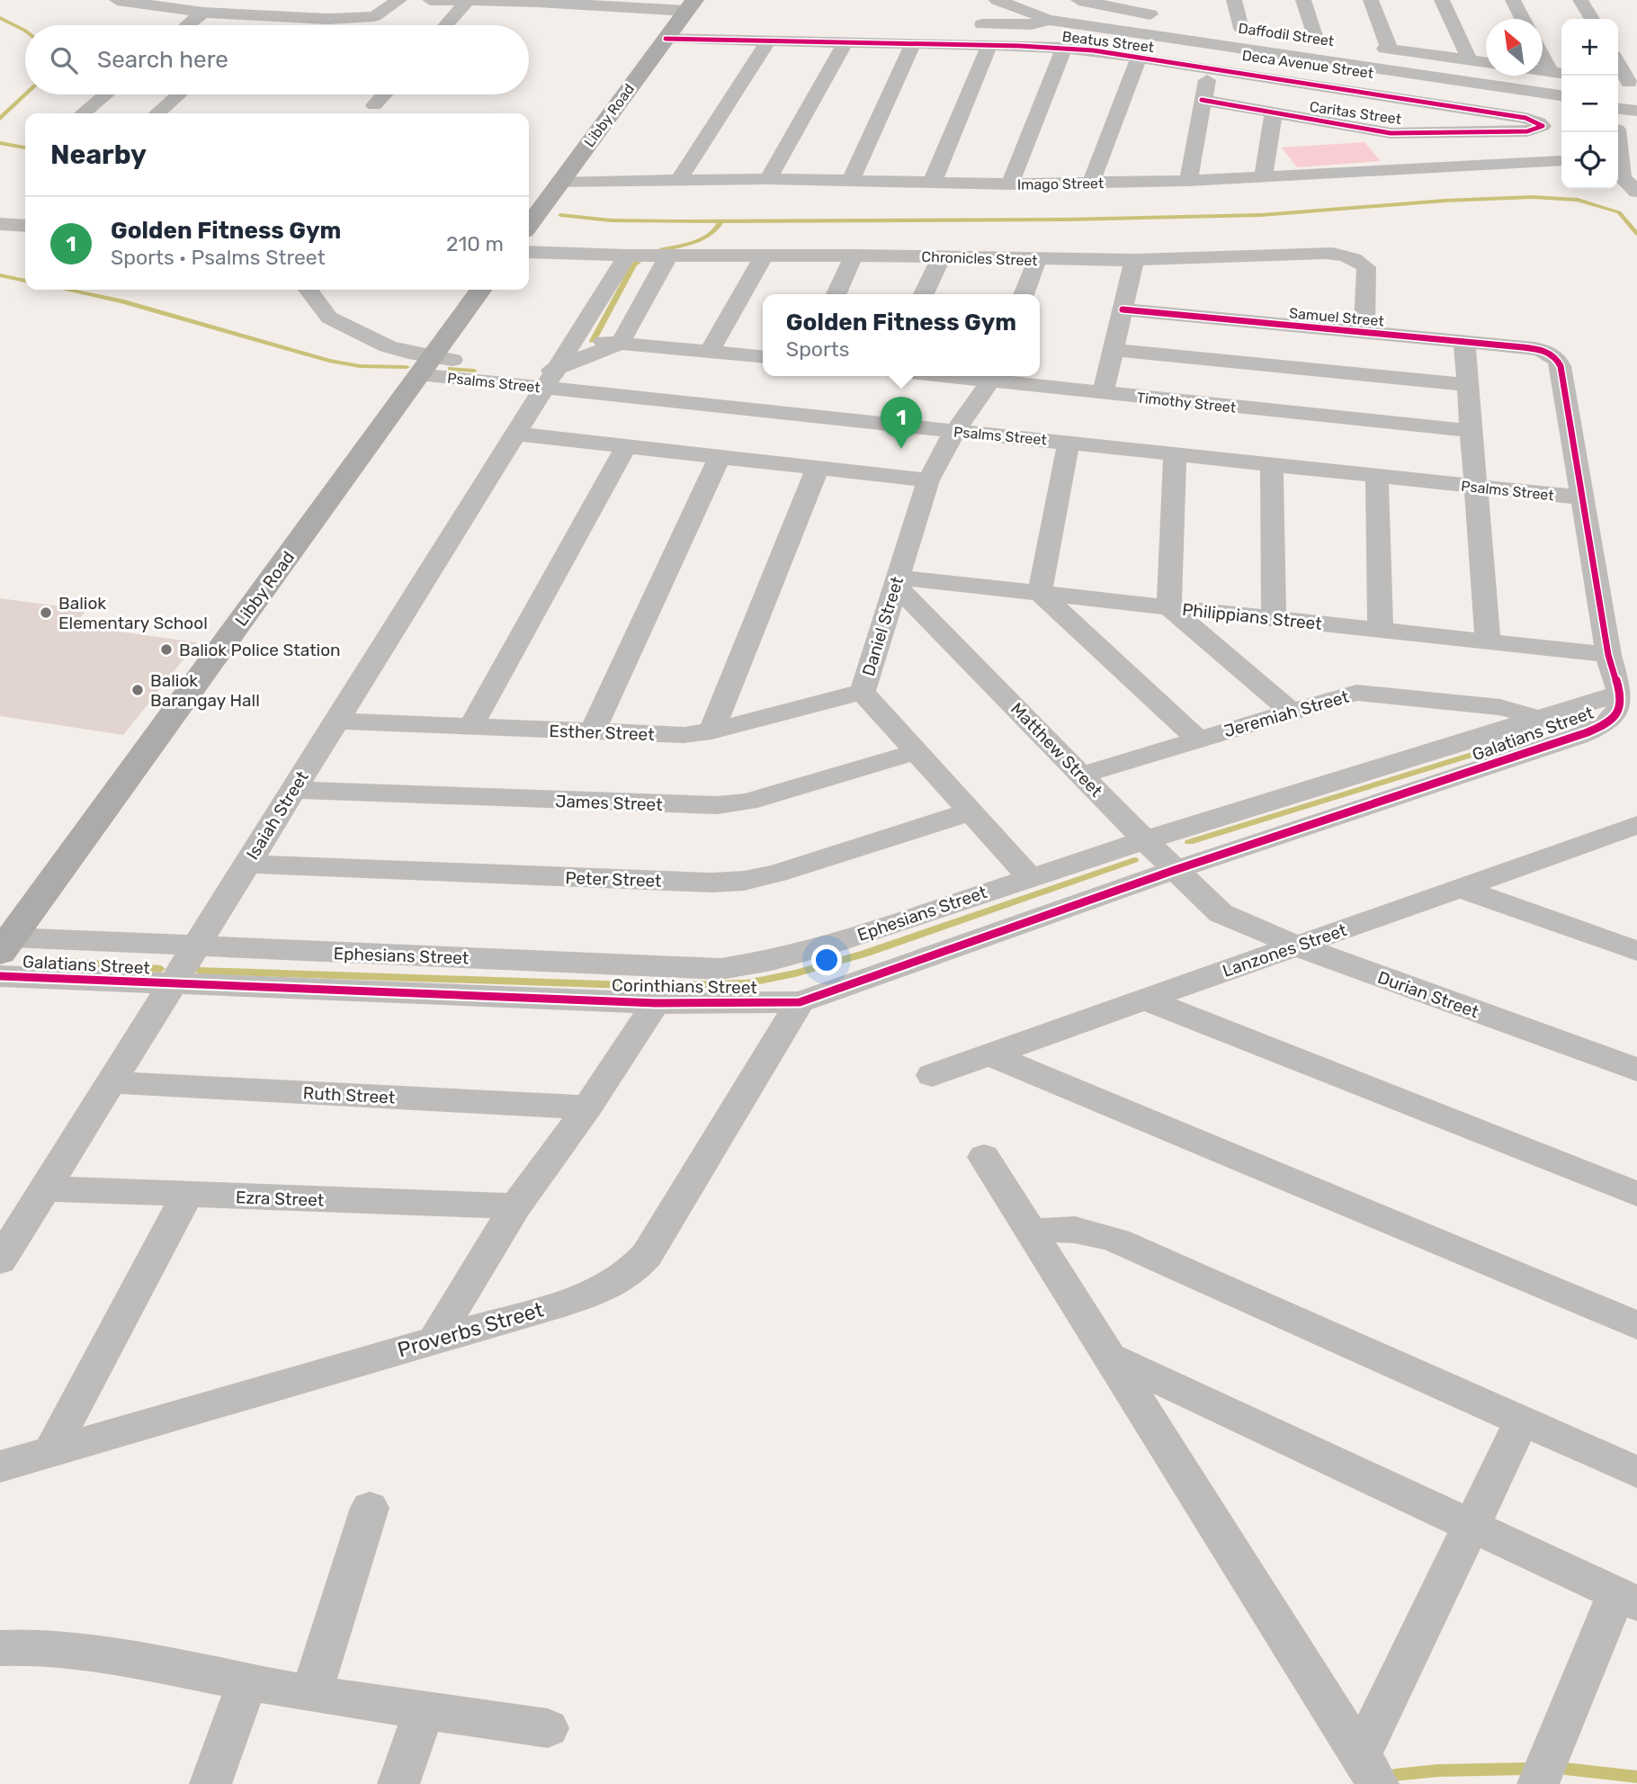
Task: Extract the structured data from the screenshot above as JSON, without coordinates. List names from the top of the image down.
{
  "streets": {
    "main road": ["Libby Road"],
    "street": [
      "Daffodil Street",
      "Beatus Street",
      "Deca Avenue Street",
      "Caritas Street",
      "Imago Street",
      "Chronicles Street",
      "Samuel Street",
      "Psalms Street",
      "Timothy Street",
      "Philippians Street",
      "Daniel Street",
      "Jeremiah Street",
      "Esther Street",
      "Galatians Street",
      "Matthew Street",
      "James Street",
      "Isaiah Street",
      "Peter Street",
      "Ephesians Street",
      "Lanzones Street",
      "Corinthians Street",
      "Durian Street",
      "Ruth Street",
      "Ezra Street",
      "Proverbs Street"
    ]
  },
  "crossings": [
    ["Beatus Street", "Caritas Street"],
    ["Beatus Street", "Libby Road"],
    ["Libby Road", "Imago Street"],
    ["Libby Road", "Psalms Street"],
    ["Libby Road", "Ephesians Street"],
    ["Chronicles Street", "Samuel Street"],
    ["Chronicles Street", "Isaiah Street"],
    ["Samuel Street", "Psalms Street"],
    ["Psalms Street", "Daniel Street"],
    ["Psalms Street", "Isaiah Street"],
    ["Timothy Street", "Daniel Street"],
    ["Philippians Street", "Daniel Street"],
    ["Philippians Street", "Matthew Street"],
    ["Daniel Street", "Esther Street"],
    ["Daniel Street", "Matthew Street"],
    ["Daniel Street", "James Street"],
    ["Daniel Street", "Peter Street"],
    ["Daniel Street", "Ephesians Street"],
    ["Jeremiah Street", "Galatians Street"],
    ["Jeremiah Street", "Matthew Street"],
    ["Jeremiah Street", "Ephesians Street"],
    ["Esther Street", "Isaiah Street"],
    ["Galatians Street", "Matthew Street"],
    ["Galatians Street", "Isaiah Street"],
    ["Galatians Street", "Ephesians Street"],
    ["Galatians Street", "Corinthians Street"],
    ["Matthew Street", "Ephesians Street"],
    ["Matthew Street", "Corinthians Street"],
    ["Matthew Street", "Durian Street"],
    ["James Street", "Isaiah Street"],
    ["Isaiah Street", "Peter Street"],
    ["Isaiah Street", "Ephesians Street"],
    ["Isaiah Street", "Corinthians Street"],
    ["Isaiah Street", "Ruth Street"],
    ["Isaiah Street", "Ezra Street"],
    ["Lanzones Street", "Durian Street"],
    ["Corinthians Street", "Proverbs Street"]
  ],
  "places": ["Baliok Elementary School", "Baliok Police Station", "Baliok Barangay Hall"],
  "north": "top left",
  "page": {
    "map_buttons": ["+", "−"],
    "search": "Search here",
    "heading": "Nearby",
    "list": [
      {
        "mark": "1",
        "name": "Golden Fitness Gym",
        "note": "Sports · Psalms Street",
        "value": "210 m"
      }
    ],
    "popup": ["Golden Fitness Gym", "Sports"],
    "pins": "1"
  }
}
